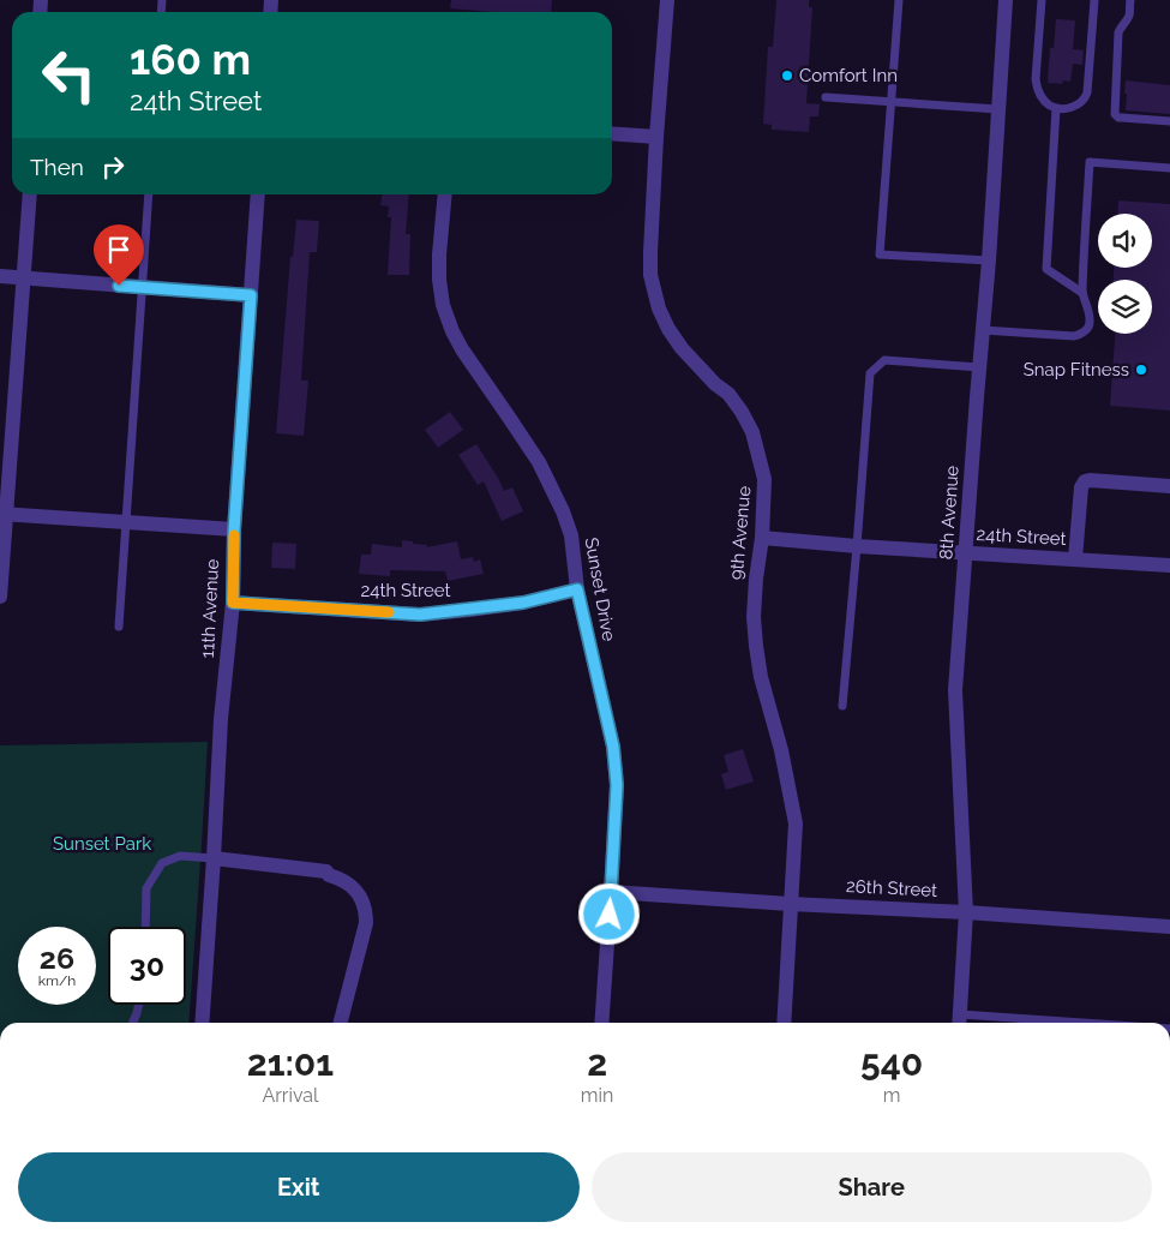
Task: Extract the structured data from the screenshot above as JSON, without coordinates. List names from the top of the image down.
{
  "streets": {
    "street": [
      "8th Avenue",
      "9th Avenue",
      "24th Street",
      "Sunset Drive",
      "11th Avenue",
      "26th Street"
    ]
  },
  "crossings": [
    ["8th Avenue", "24th Street"],
    ["8th Avenue", "26th Street"],
    ["9th Avenue", "24th Street"],
    ["9th Avenue", "26th Street"],
    ["24th Street", "Sunset Drive"],
    ["24th Street", "11th Avenue"],
    ["Sunset Drive", "26th Street"]
  ],
  "parks": ["Sunset Park"],
  "places": ["Comfort Inn", "Snap Fitness"],
  "page": {
    "turn": ["160 m", "24th Street"],
    "then": "Then",
    "speed": "26 km/h",
    "limit": "30",
    "eta": [
      "21:01",
      "Arrival",
      "2",
      "min",
      "540",
      "m"
    ],
    "buttons": ["Exit", "Share"]
  }
}
